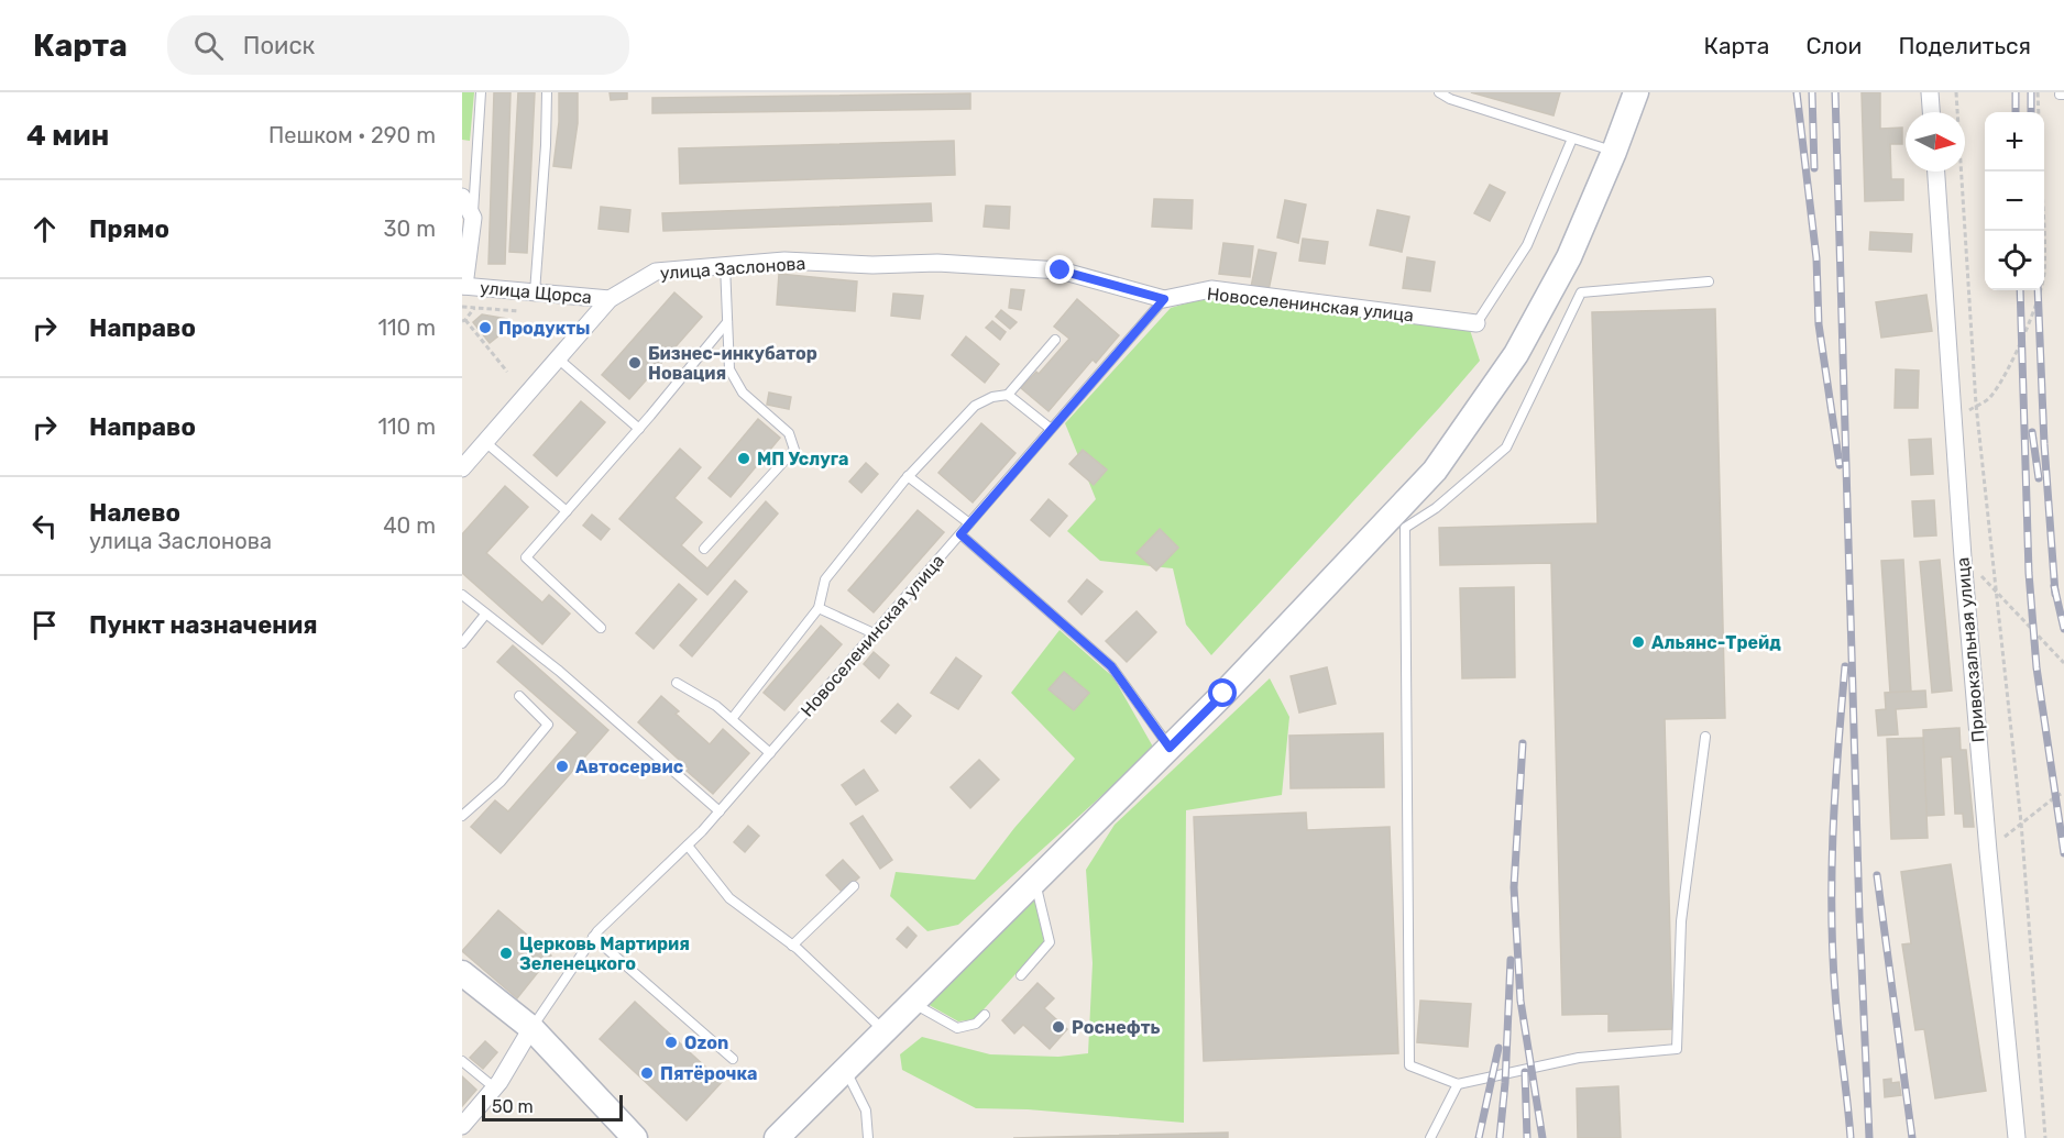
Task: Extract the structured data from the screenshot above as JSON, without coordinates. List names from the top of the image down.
{
  "streets": {
    "street": [
      "улица Заслонова",
      "улица Щорса",
      "Новоселенинская улица",
      "Привокзальная улица"
    ]
  },
  "crossings": [
    ["улица Заслонова", "улица Щорса"],
    ["улица Заслонова", "Новоселенинская улица"]
  ],
  "places": [
    "Продукты",
    "Бизнес-инкубатор Новация",
    "МП Услуга",
    "Альянс-Трейд",
    "Автосервис",
    "Церковь Мартирия Зеленецкого",
    "Роснефть",
    "Ozon",
    "Пятёрочка"
  ],
  "scale_bar": "50 m",
  "north": "right",
  "page": {
    "header": "Карта",
    "search": "Поиск",
    "nav": ["Карта", "Слои", "Поделиться"],
    "heading": ["4 мин", "Пешком · 290 m"],
    "map_buttons": ["+", "−"],
    "list": [
      ["Прямо", "30 m"],
      ["Направо", "110 m"],
      ["Направо", "110 m"],
      ["Налево", "улица Заслонова", "40 m"],
      "Пункт назначения"
    ],
    "scale": "50 m"
  }
}
